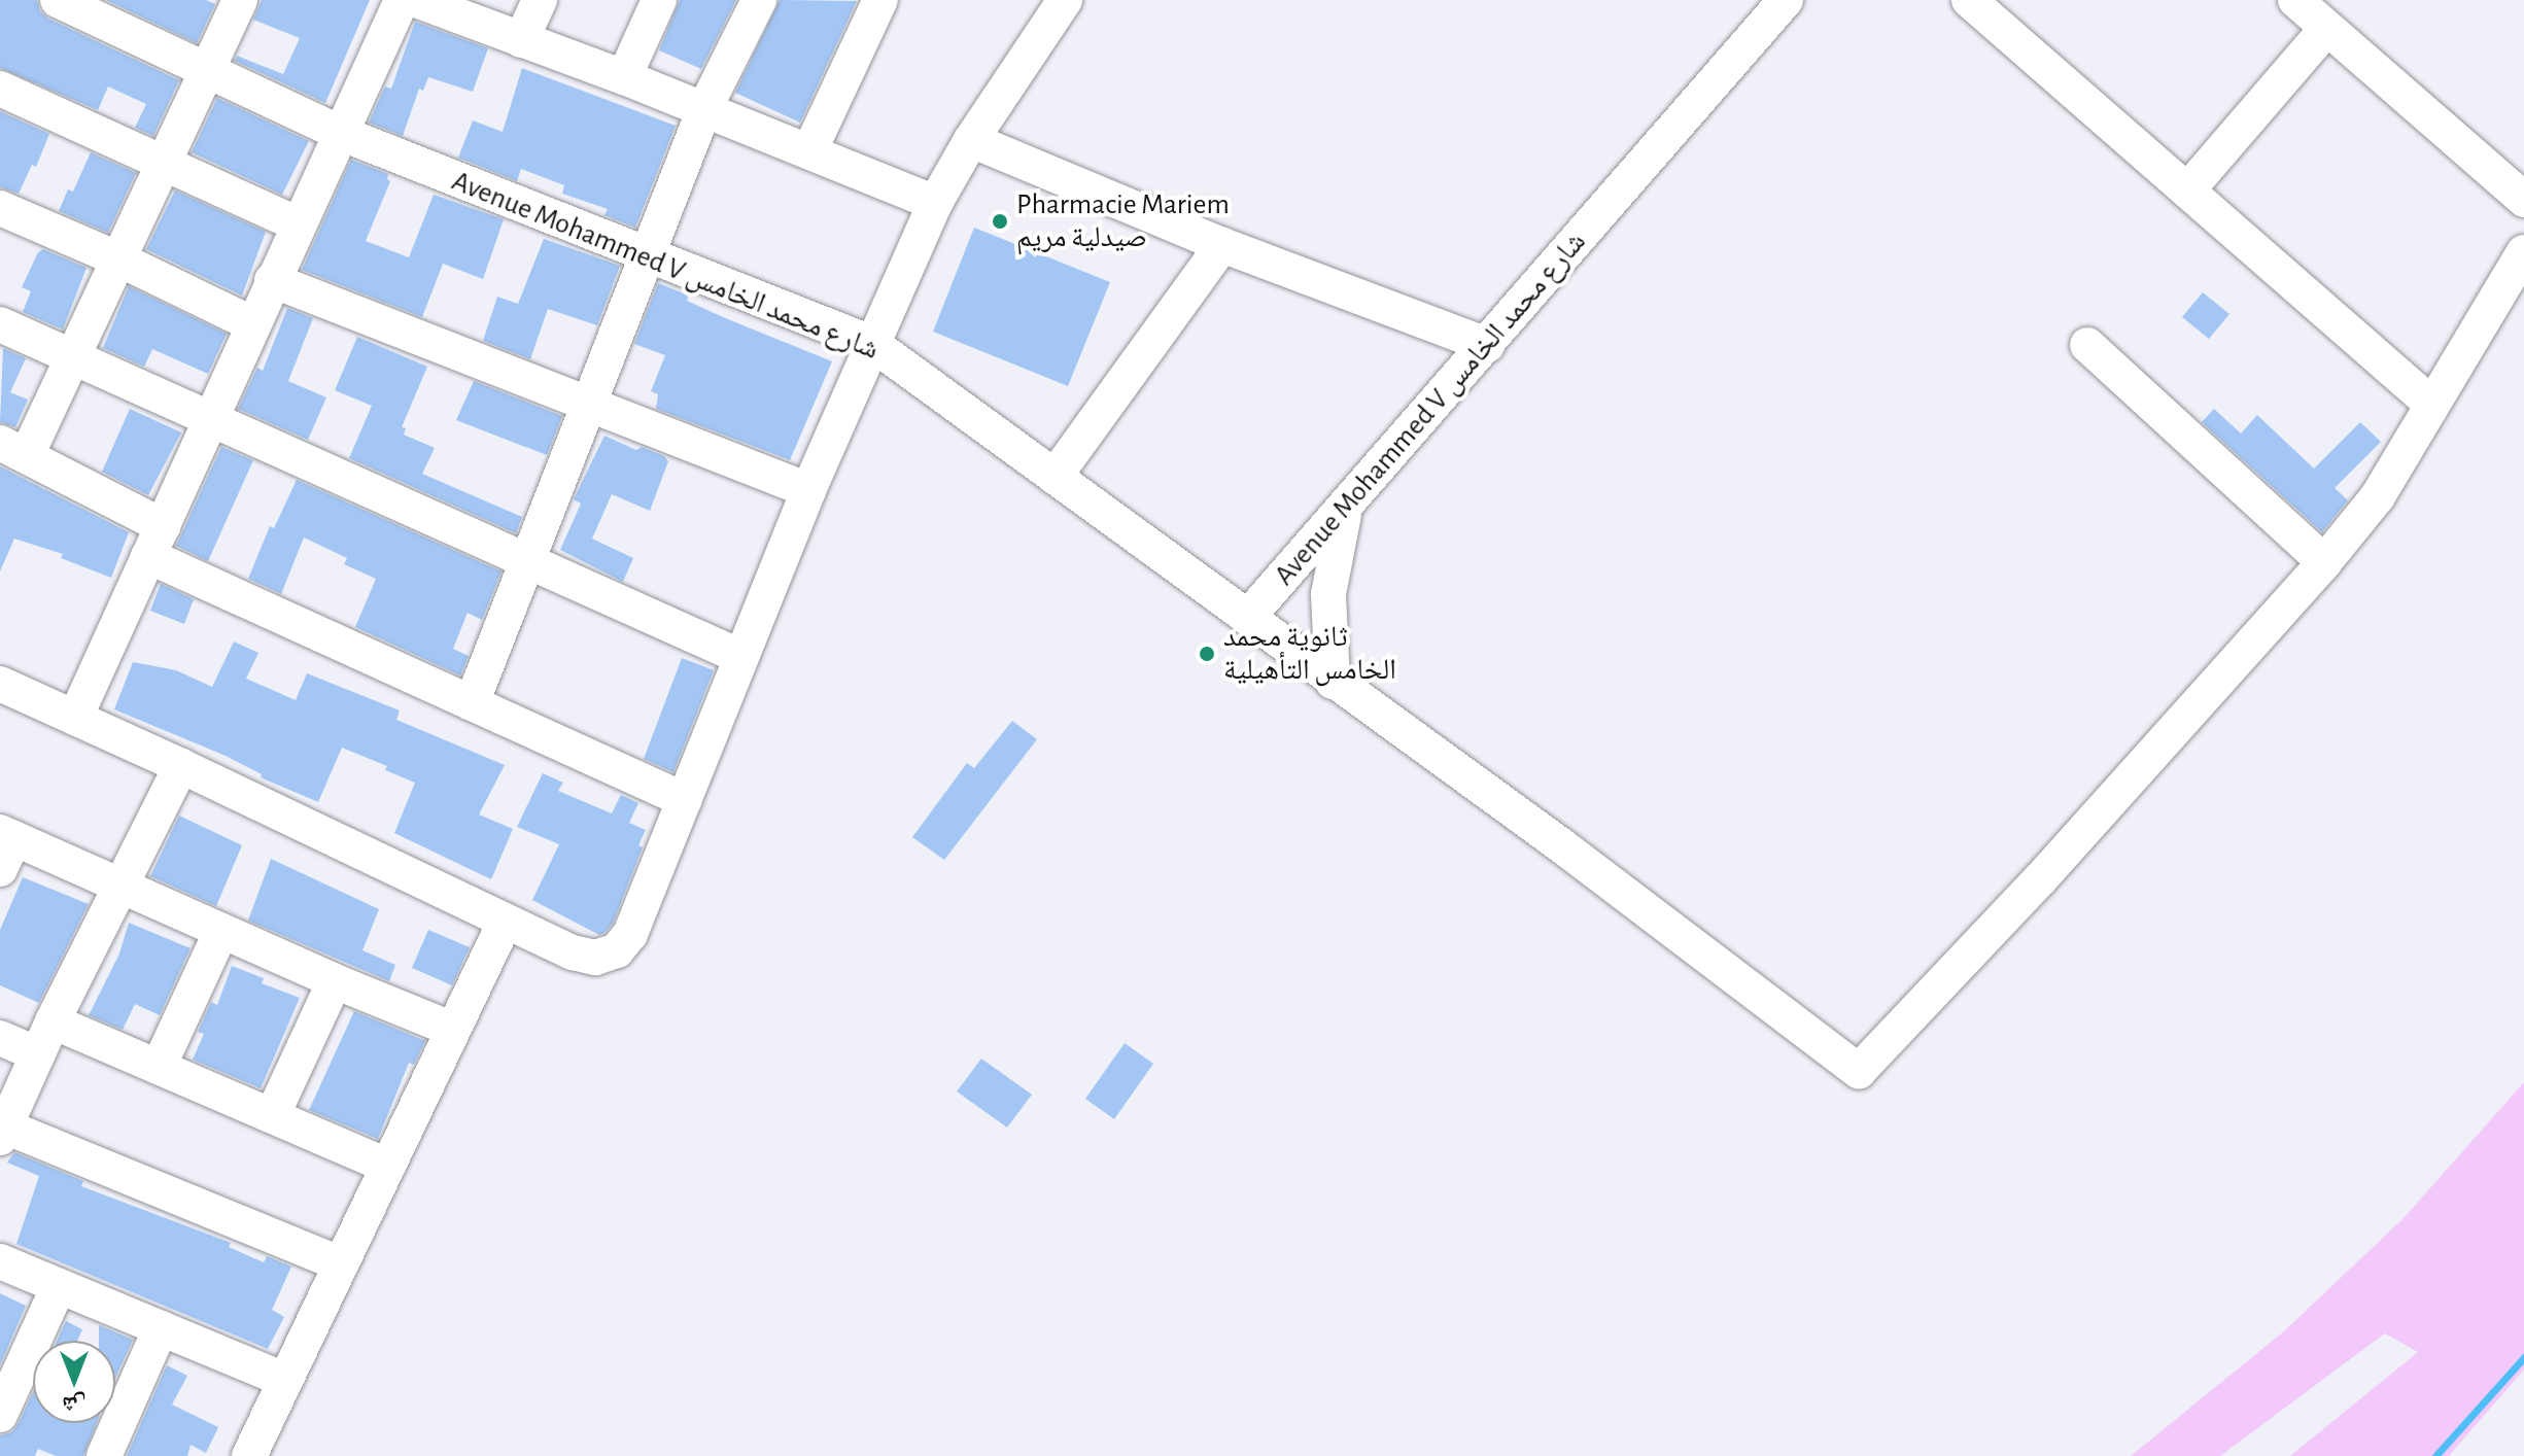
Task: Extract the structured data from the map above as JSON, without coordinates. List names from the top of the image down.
{
  "streets": {
    "street": ["Avenue Mohammed V شارع محمد الخامس"]
  },
  "places": ["Pharmacie Mariem صيدلية مريم", "ثانوية محمد الخامس التأهيلية"],
  "north": "bottom"
}
